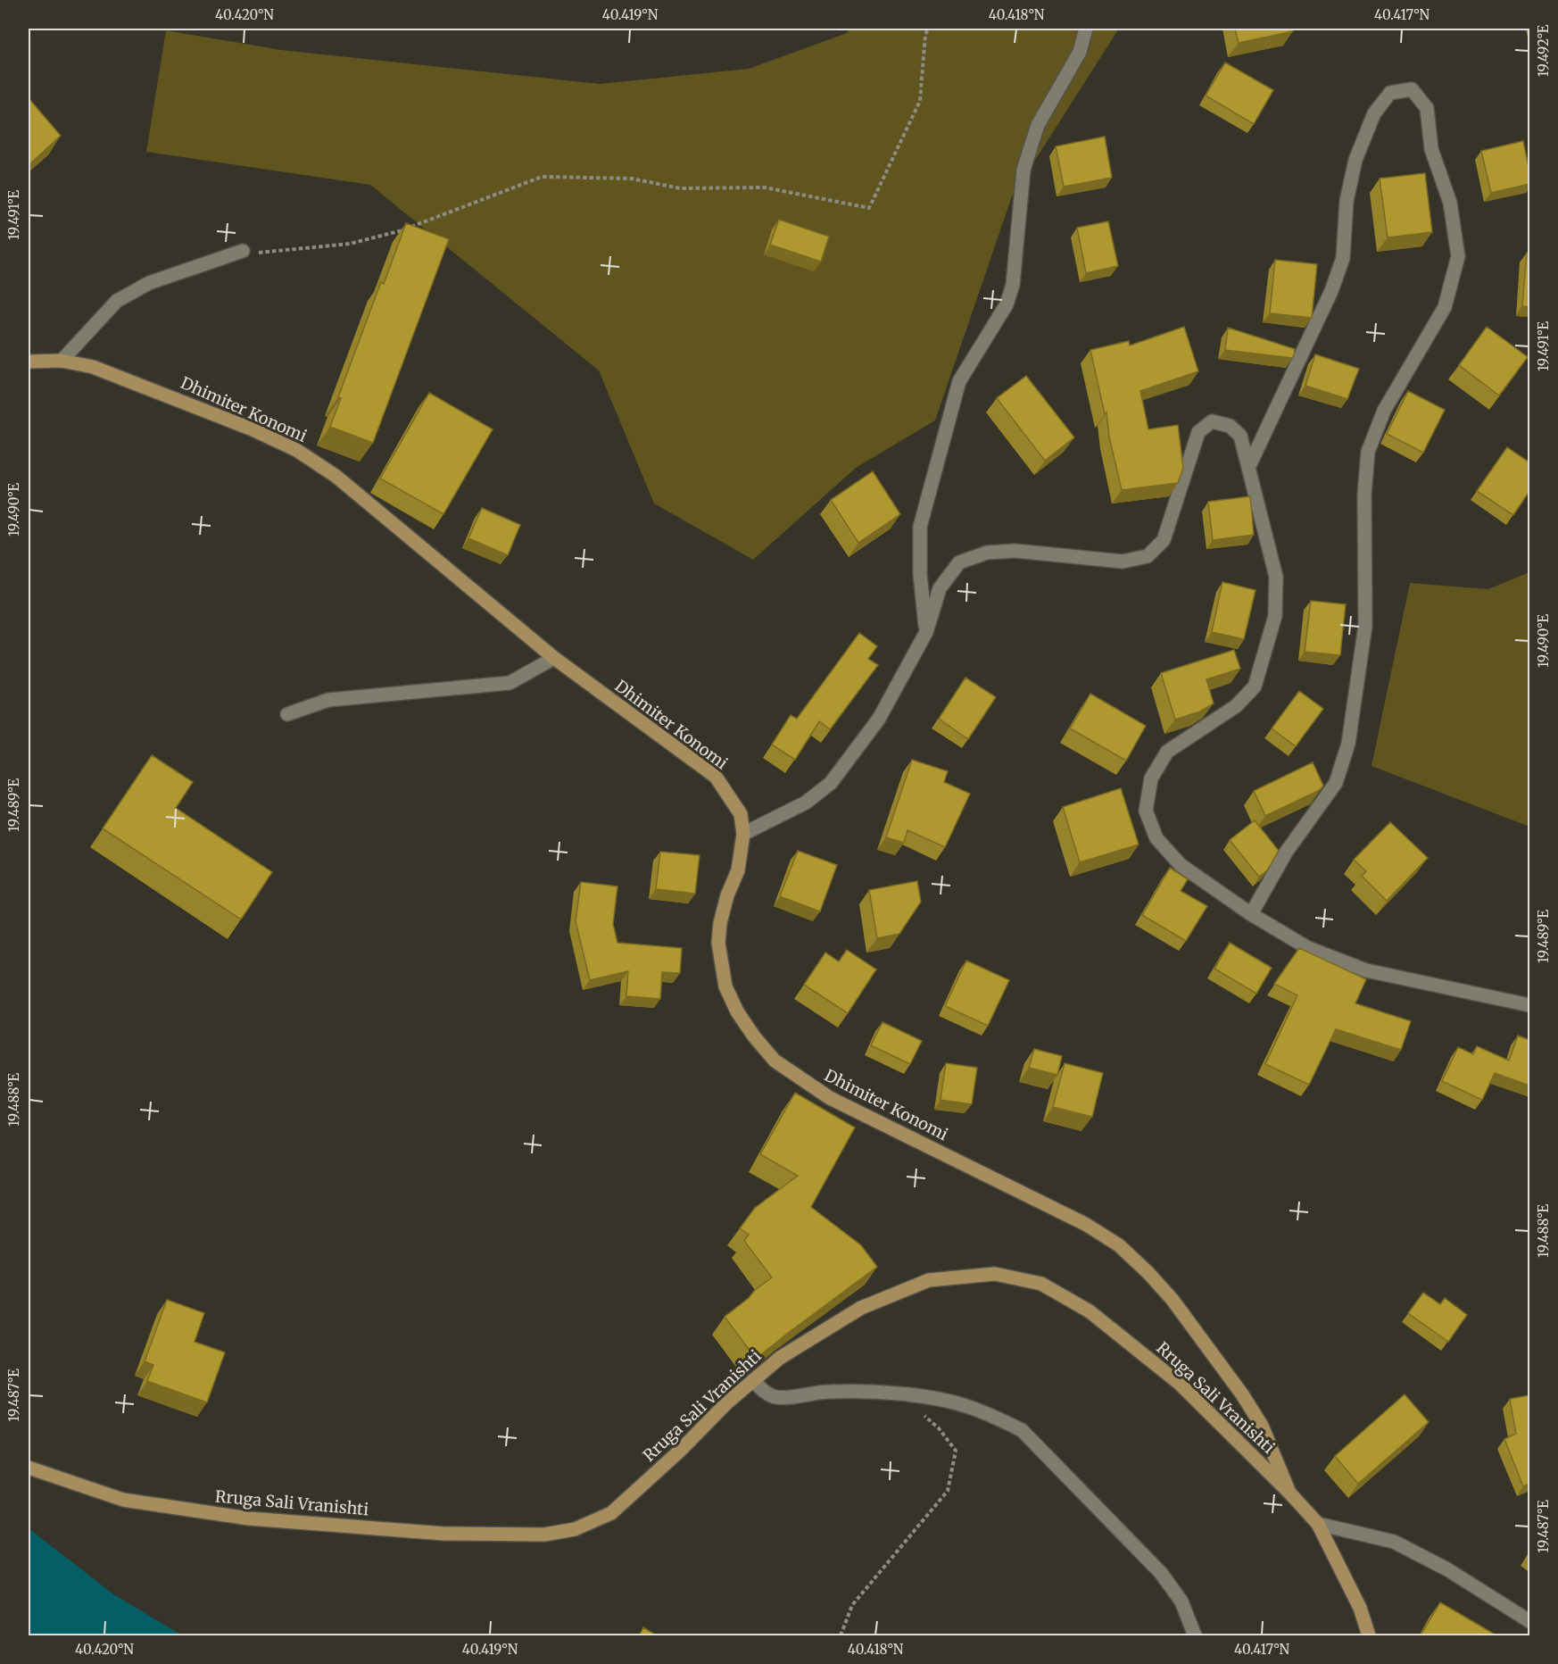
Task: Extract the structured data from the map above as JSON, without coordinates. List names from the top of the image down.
{
  "streets": {
    "main road": ["Dhimiter Konomi", "Rruga Sali Vranishti"]
  },
  "crossings": [
    ["Dhimiter Konomi", "Rruga Sali Vranishti"]
  ],
  "coordinates": [
    "40.420°N",
    "40.419°N",
    "40.418°N",
    "40.417°N",
    "19.492°E",
    "19.491°E",
    "19.490°E",
    "19.489°E",
    "19.488°E",
    "19.487°E"
  ]
}
